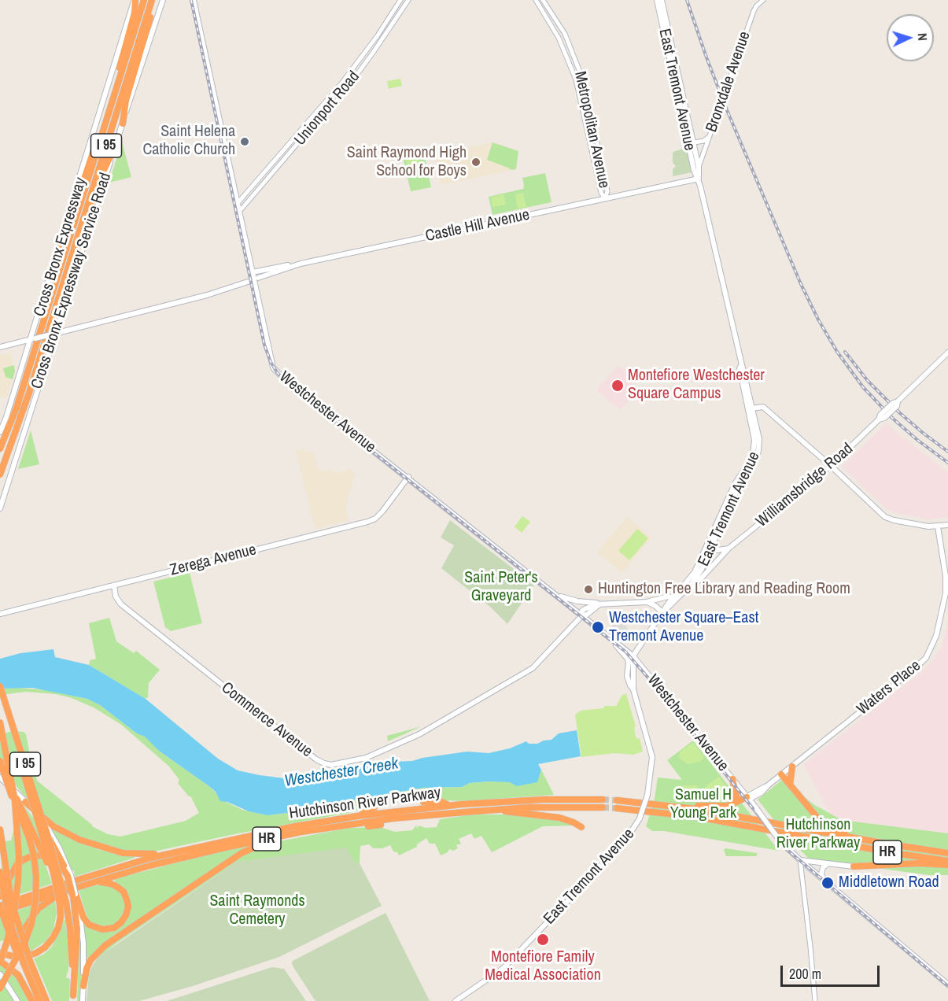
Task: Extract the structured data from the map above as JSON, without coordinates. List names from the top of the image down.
{
  "streets": {
    "highway": [
      "I 95",
      "Cross Bronx Expressway",
      "Hutchinson River Parkway",
      "HR"
    ],
    "main road": [
      "East Tremont Avenue",
      "Castle Hill Avenue",
      "Cross Bronx Expressway Service Road",
      "Westchester Avenue",
      "Williamsbridge Road",
      "Zerega Avenue",
      "Waters Place",
      "Commerce Avenue"
    ],
    "street": ["Bronxdale Avenue", "Unionport Road", "Metropolitan Avenue"]
  },
  "crossings": [
    ["Bronxdale Avenue", "East Tremont Avenue"],
    ["East Tremont Avenue", "Castle Hill Avenue"],
    ["East Tremont Avenue", "Westchester Avenue"],
    ["East Tremont Avenue", "Williamsbridge Road"],
    ["Unionport Road", "Westchester Avenue"],
    ["Metropolitan Avenue", "Castle Hill Avenue"],
    ["Westchester Avenue", "Zerega Avenue"],
    ["Westchester Avenue", "Waters Place"],
    ["Westchester Avenue", "Commerce Avenue"],
    ["Zerega Avenue", "Commerce Avenue"]
  ],
  "water": ["Westchester Creek"],
  "parks": [
    "Saint Peter's Graveyard",
    "Samuel H Young Park",
    "Hutchinson River Parkway",
    "Saint Raymonds Cemetery"
  ],
  "places": [
    "Saint Helena Catholic Church",
    "Saint Raymond High School for Boys",
    "Montefiore Westchester Square Campus",
    "Huntington Free Library and Reading Room",
    "Westchester Square–East Tremont Avenue",
    "Middletown Road",
    "Montefiore Family Medical Association"
  ],
  "scale_bar": "200 m",
  "north": "right"
}
